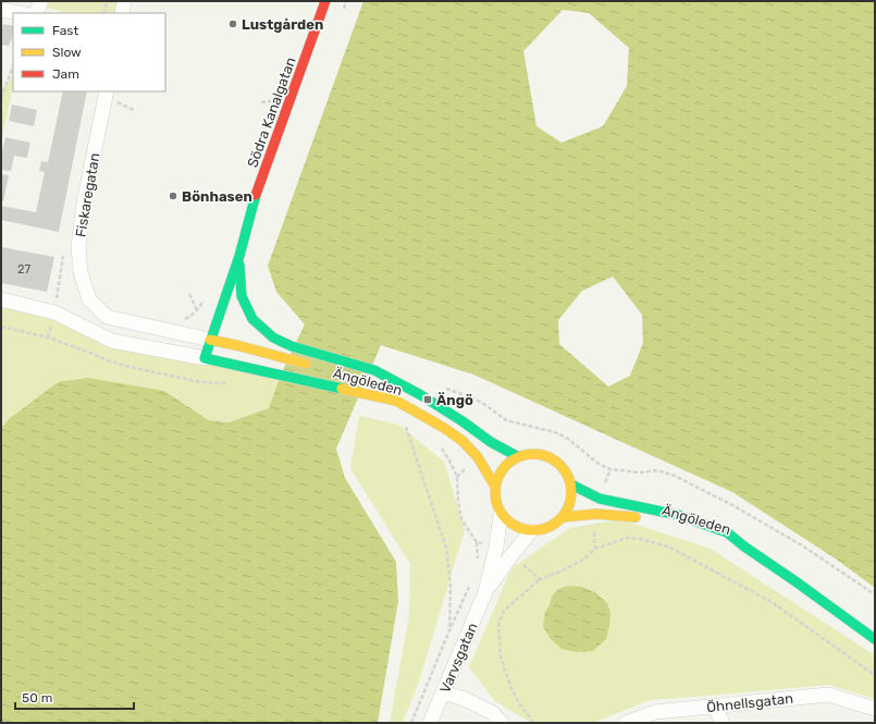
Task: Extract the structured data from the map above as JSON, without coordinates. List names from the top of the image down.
{
  "streets": {
    "street": [
      "Södra Kanalgatan",
      "Fiskaregatan",
      "Ängöleden",
      "Varvsgatan",
      "Öhnellsgatan"
    ]
  },
  "crossings": [
    ["Södra Kanalgatan", "Fiskaregatan"],
    ["Södra Kanalgatan", "Ängöleden"],
    ["Fiskaregatan", "Ängöleden"],
    ["Ängöleden", "Varvsgatan"]
  ],
  "places": {
    "other": ["Lustgården", "Bönhasen"],
    "transit": ["Ängö"]
  },
  "house_numbers": ["27"],
  "legend": ["Fast", "Slow", "Jam"],
  "scale_bar": "50 m"
}
